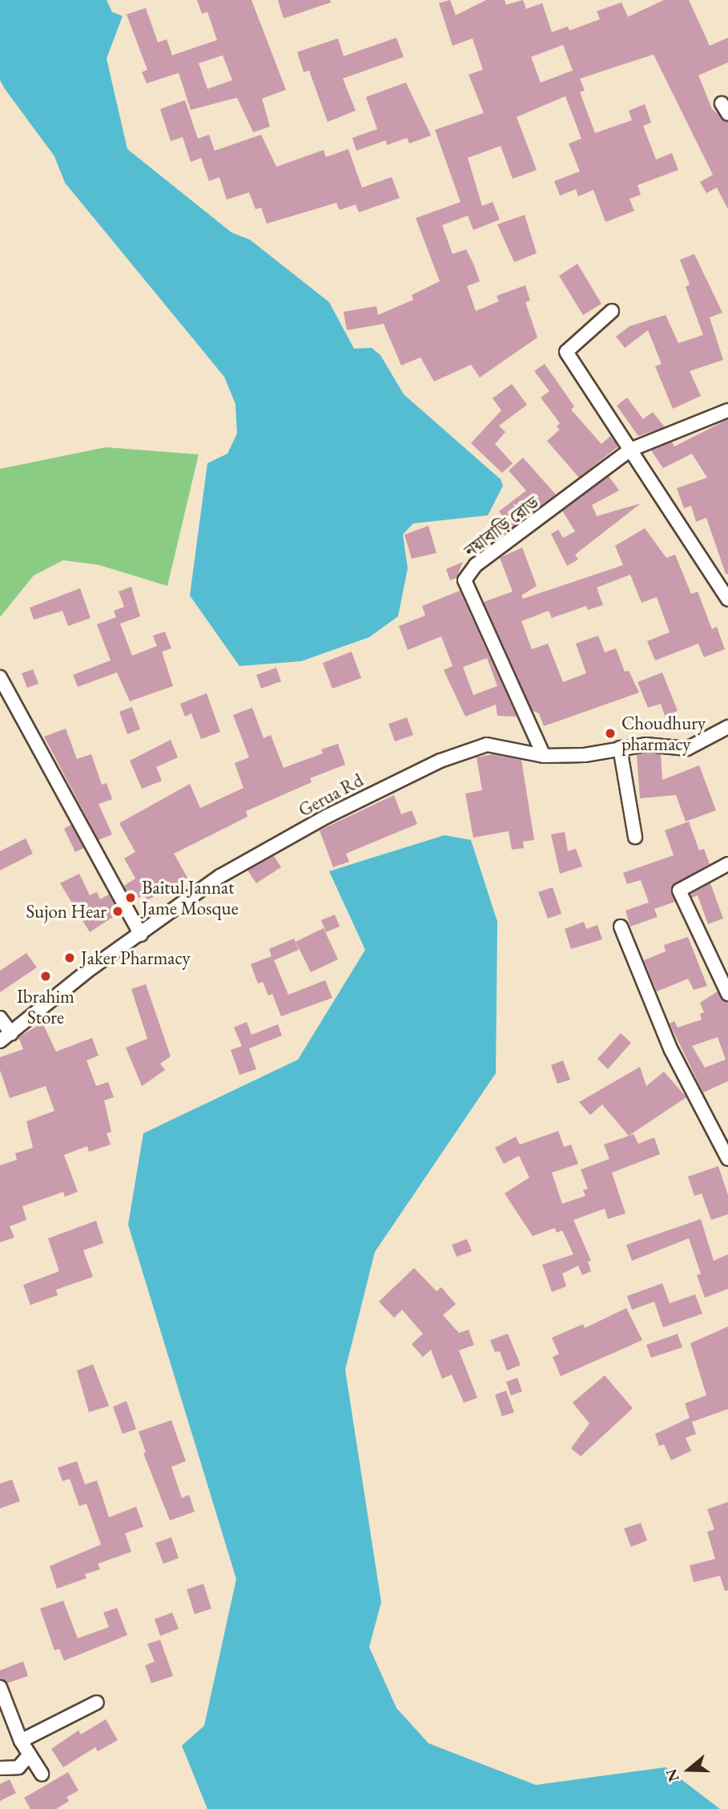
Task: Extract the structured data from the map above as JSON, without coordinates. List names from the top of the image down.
{
  "streets": {
    "street": ["নয়াবাড়ি রোড", "Gerua Rd"]
  },
  "crossings": [
    ["নয়াবাড়ি রোড", "Gerua Rd"]
  ],
  "places": [
    "Choudhury pharmacy",
    "Baitul Jannat Jame Mosque",
    "Sujon Hear",
    "Jaker Pharmacy",
    "Ibrahim Store"
  ],
  "north": "left"
}
